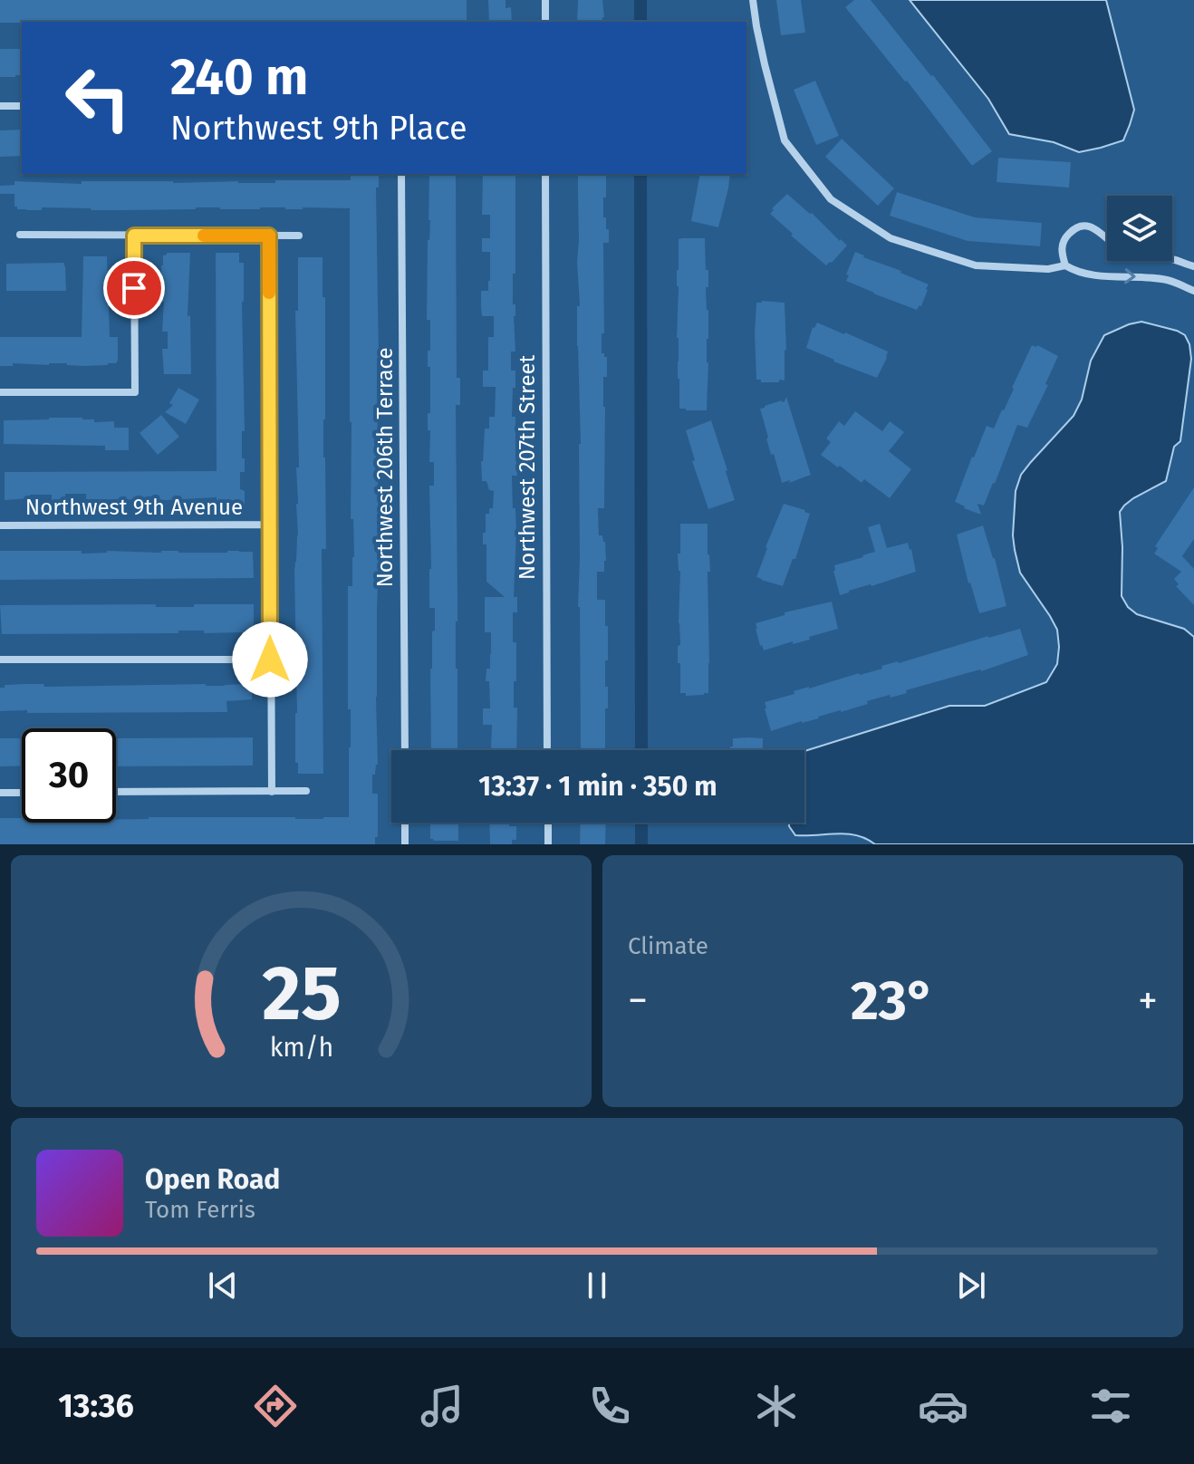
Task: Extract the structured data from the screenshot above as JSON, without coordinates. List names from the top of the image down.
{
  "streets": {
    "street": ["Northwest 206th Terrace", "Northwest 207th Street", "Northwest 9th Avenue"]
  },
  "page": {
    "turn": ["240 m", "Northwest 9th Place"],
    "limit": "30",
    "trip": "13:37 · 1 min · 350 m",
    "tile": "Climate",
    "heat": ["−", "23°", "+"],
    "song": ["Open Road", "Tom Ferris"],
    "tabs": "13:36",
    "gauge": ["25", "km/h"]
  }
}
